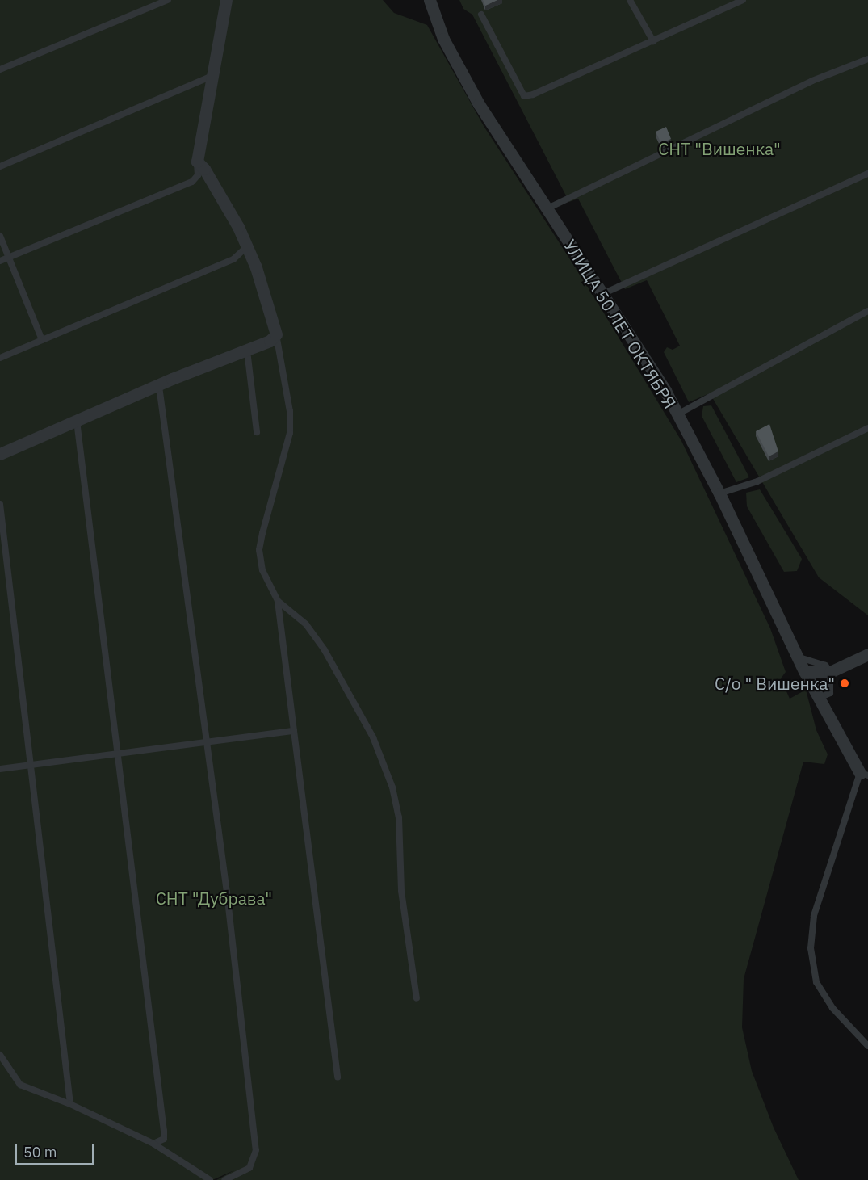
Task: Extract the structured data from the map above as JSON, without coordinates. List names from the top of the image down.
{
  "streets": {
    "street": ["УЛИЦА 50 ЛЕТ ОКТЯБРЯ"]
  },
  "parks": ["СНТ \"Вишенка\"", "СНТ \"Дубрава\""],
  "places": ["С/о \" Вишенка\""],
  "scale_bar": "50 m"
}
